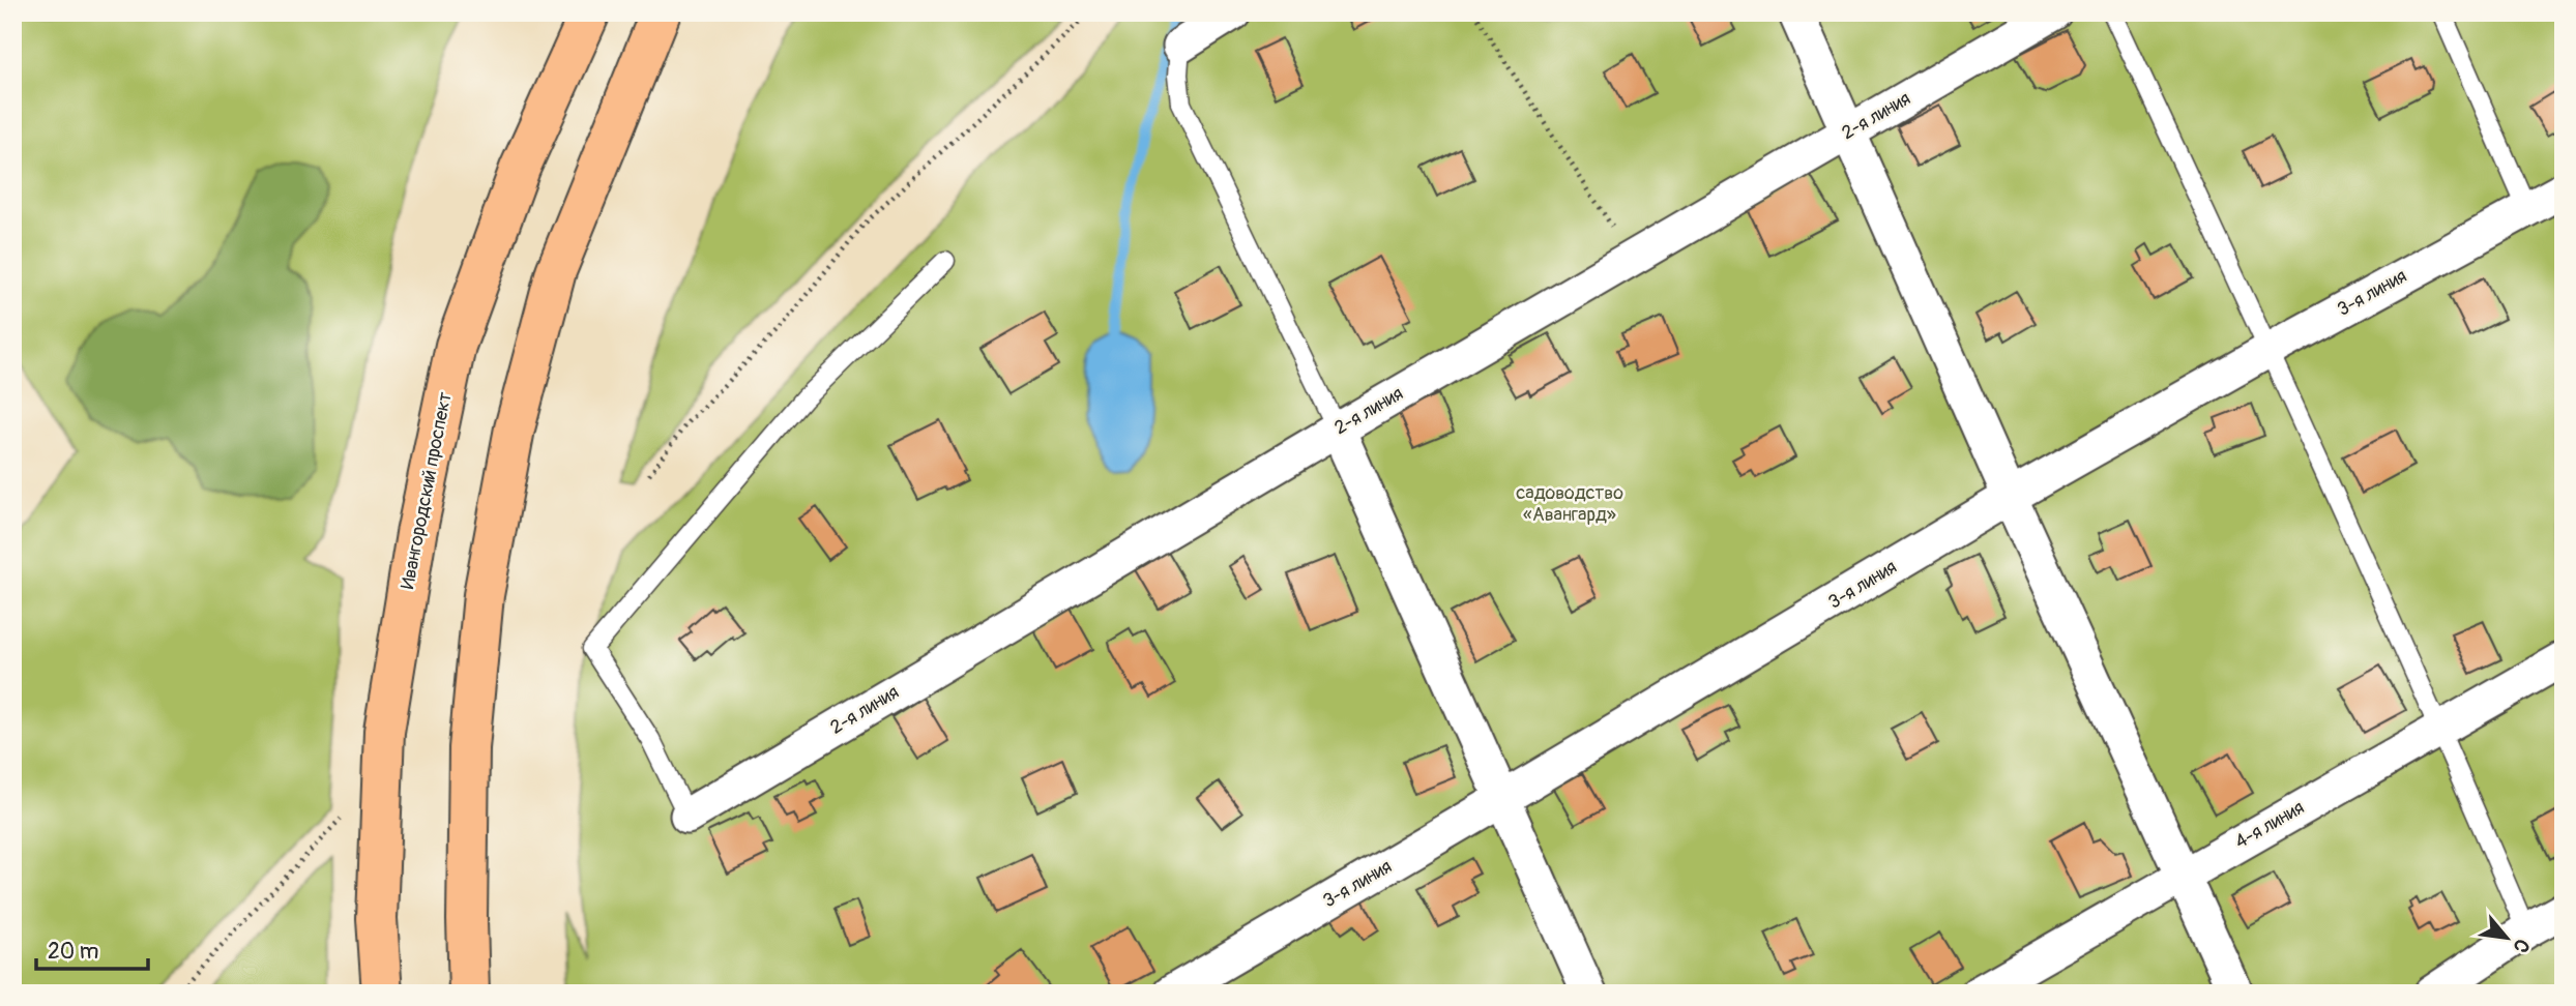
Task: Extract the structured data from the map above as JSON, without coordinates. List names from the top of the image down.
{
  "streets": {
    "highway": ["Ивангородский проспект"],
    "street": ["2-я линия", "3-я линия", "4-я линия"]
  },
  "parks": ["садоводство «Авангард»"],
  "scale_bar": "20 m",
  "north": "bottom right"
}
